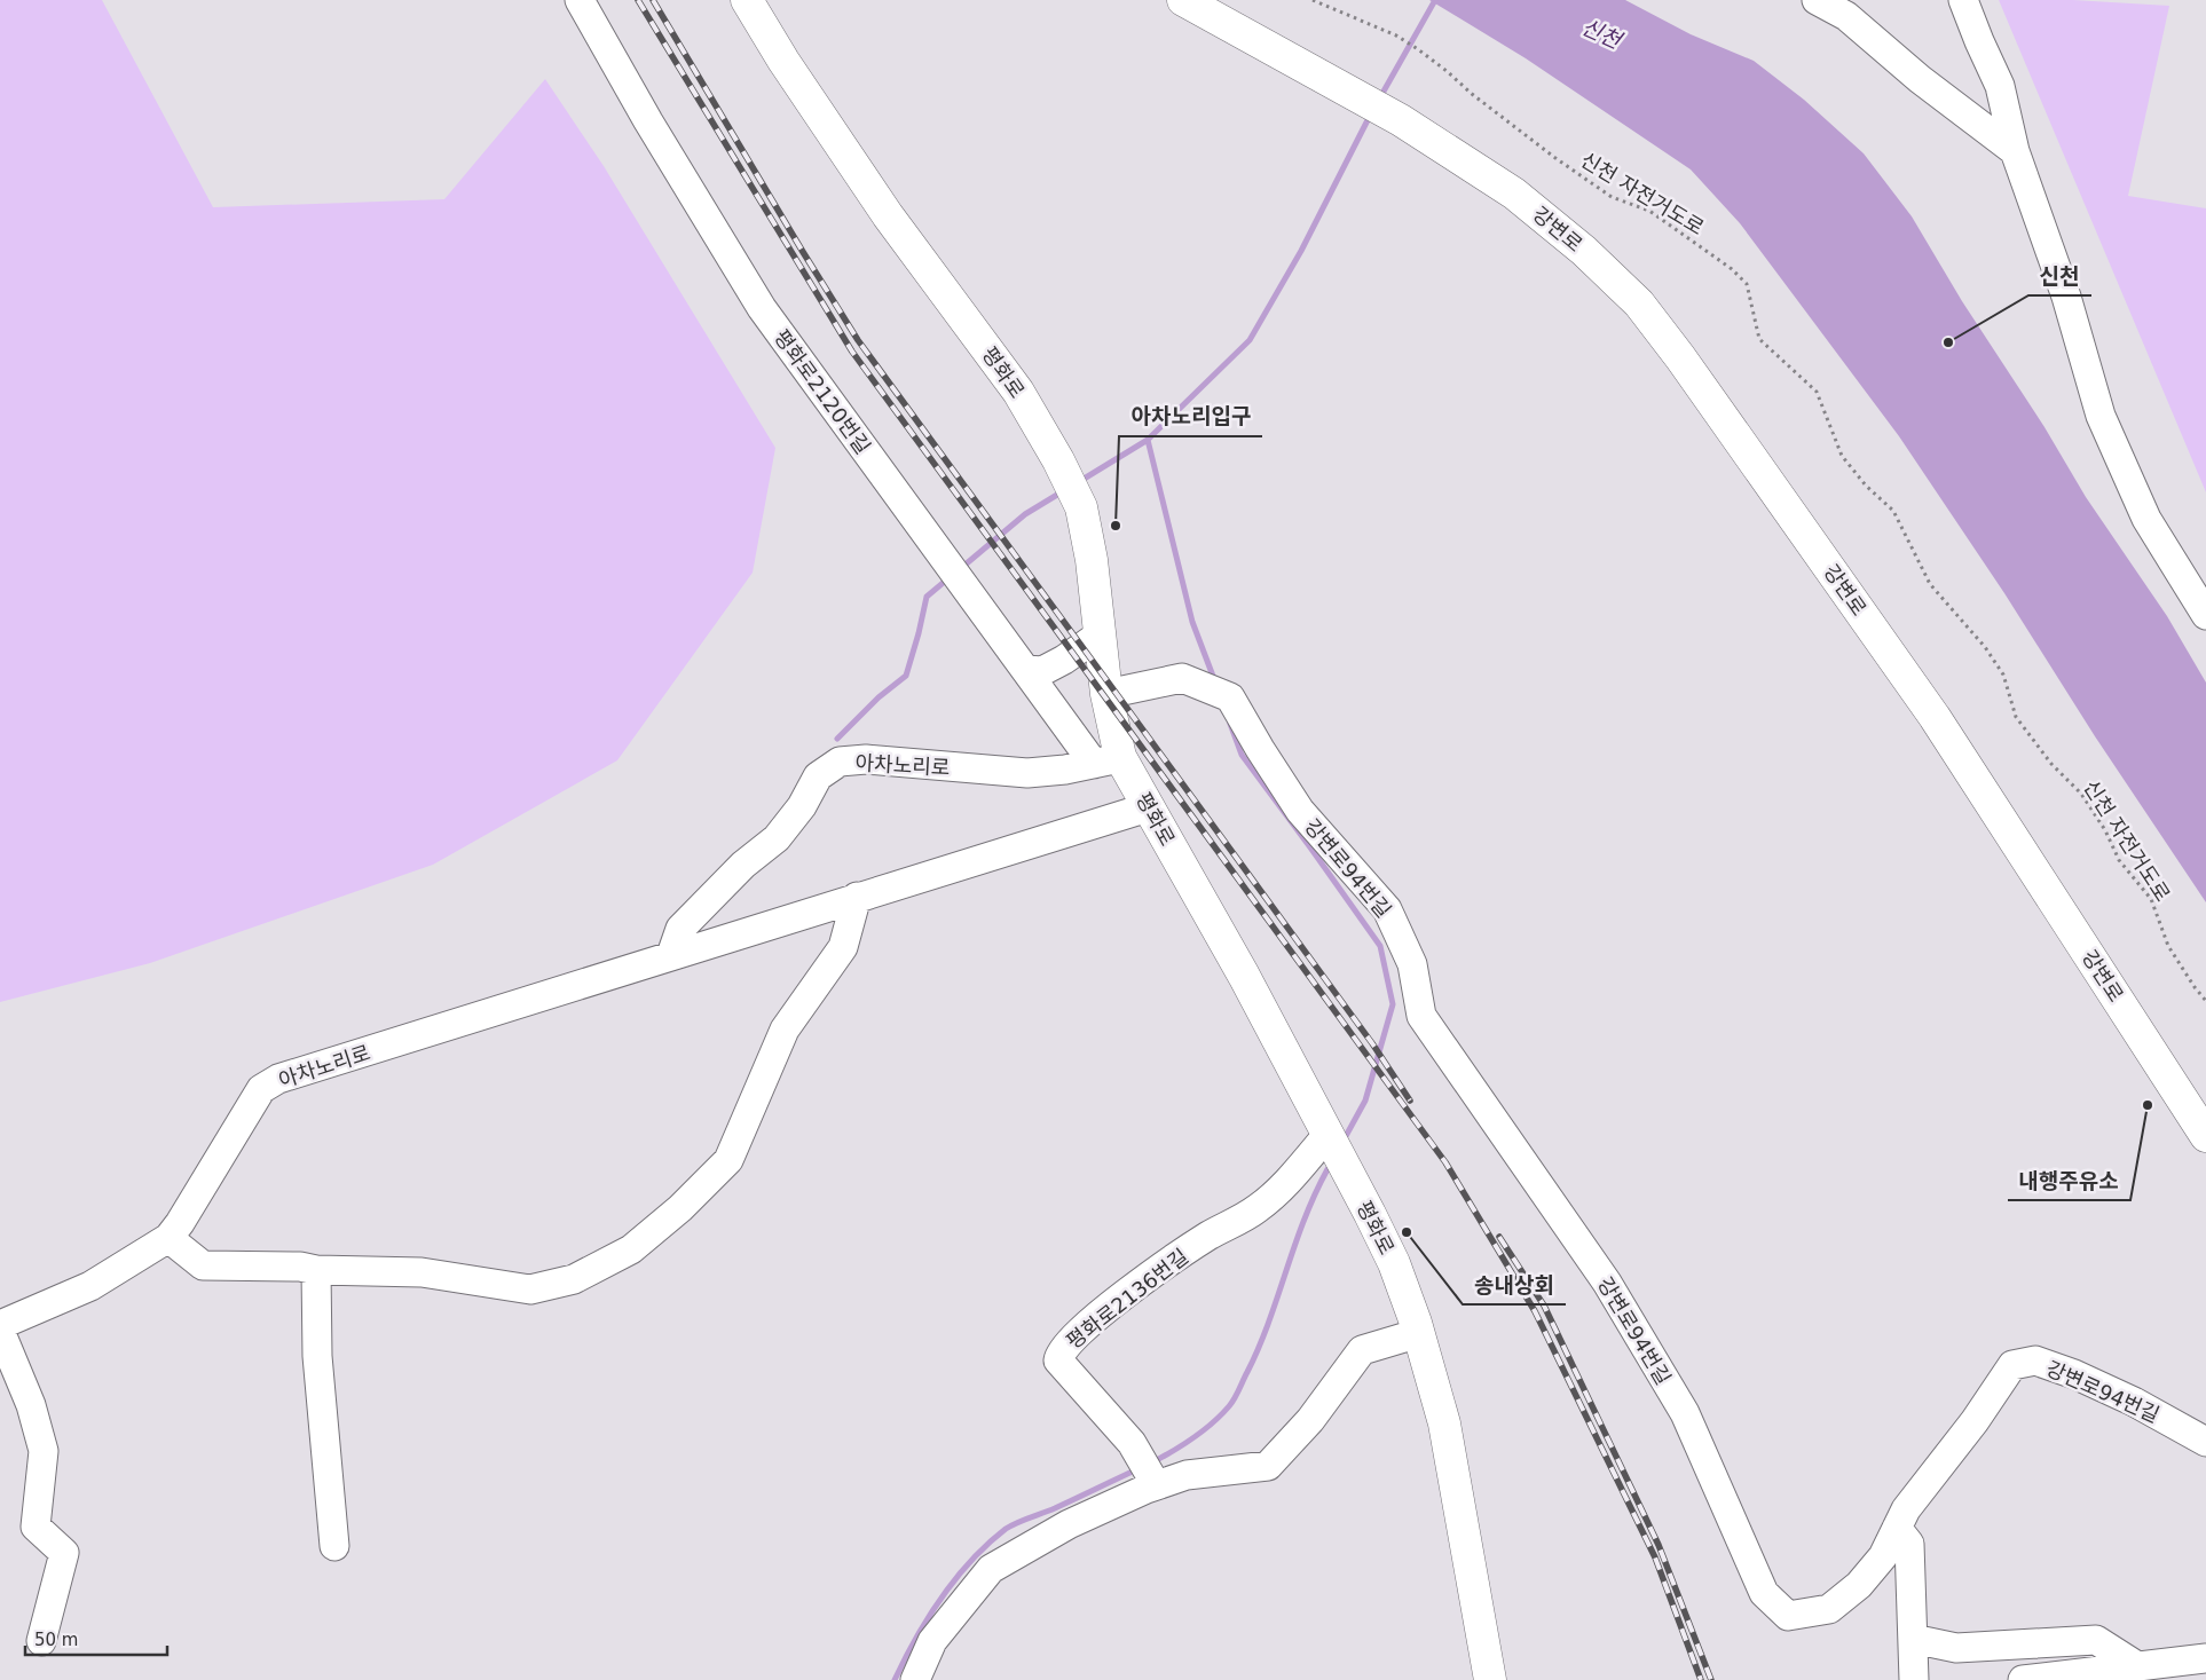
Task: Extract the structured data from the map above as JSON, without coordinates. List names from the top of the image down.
{
  "streets": {
    "main road": ["강변로", "평화로"],
    "street": [
      "평화로2120번길",
      "아차노리로",
      "강변로94번길",
      "평화로2136번길"
    ],
    "path": ["신천 자전거도로"]
  },
  "crossings": [
    ["평화로", "평화로2120번길"],
    ["평화로", "아차노리로"],
    ["평화로", "강변로94번길"],
    ["평화로", "평화로2136번길"],
    ["평화로2120번길", "아차노리로"]
  ],
  "water": ["신천"],
  "places": [
    "신천",
    "아차노리입구",
    "내행주유소",
    "송내상회"
  ],
  "scale_bar": "50 m"
}
